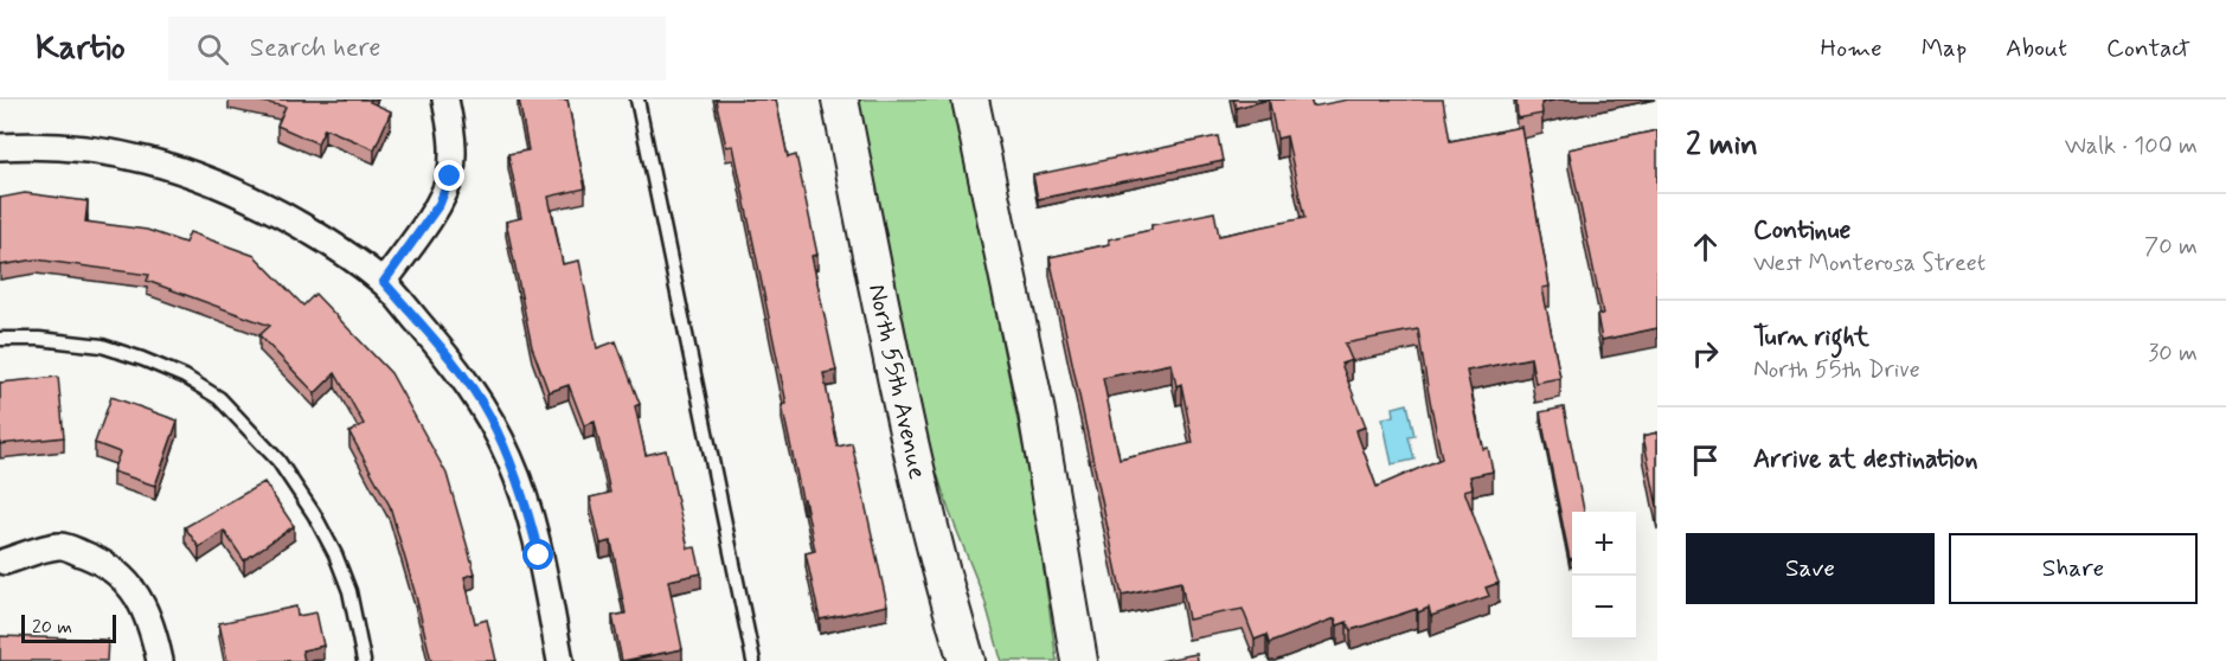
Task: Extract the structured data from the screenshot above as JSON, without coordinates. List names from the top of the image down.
{
  "streets": {
    "street": ["North 55th Avenue"]
  },
  "scale_bar": "20 m",
  "page": {
    "header": "Kartio",
    "search": "Search here",
    "nav": [
      "Home",
      "Map",
      "About",
      "Contact"
    ],
    "heading": ["2 min", "Walk · 100 m"],
    "list": [
      ["Continue", "West Monterosa Street", "70 m"],
      ["Turn right", "North 55th Drive", "30 m"],
      "Arrive at destination"
    ],
    "map_buttons": ["+", "−"],
    "buttons": ["Save", "Share"],
    "scale": "20 m"
  }
}
